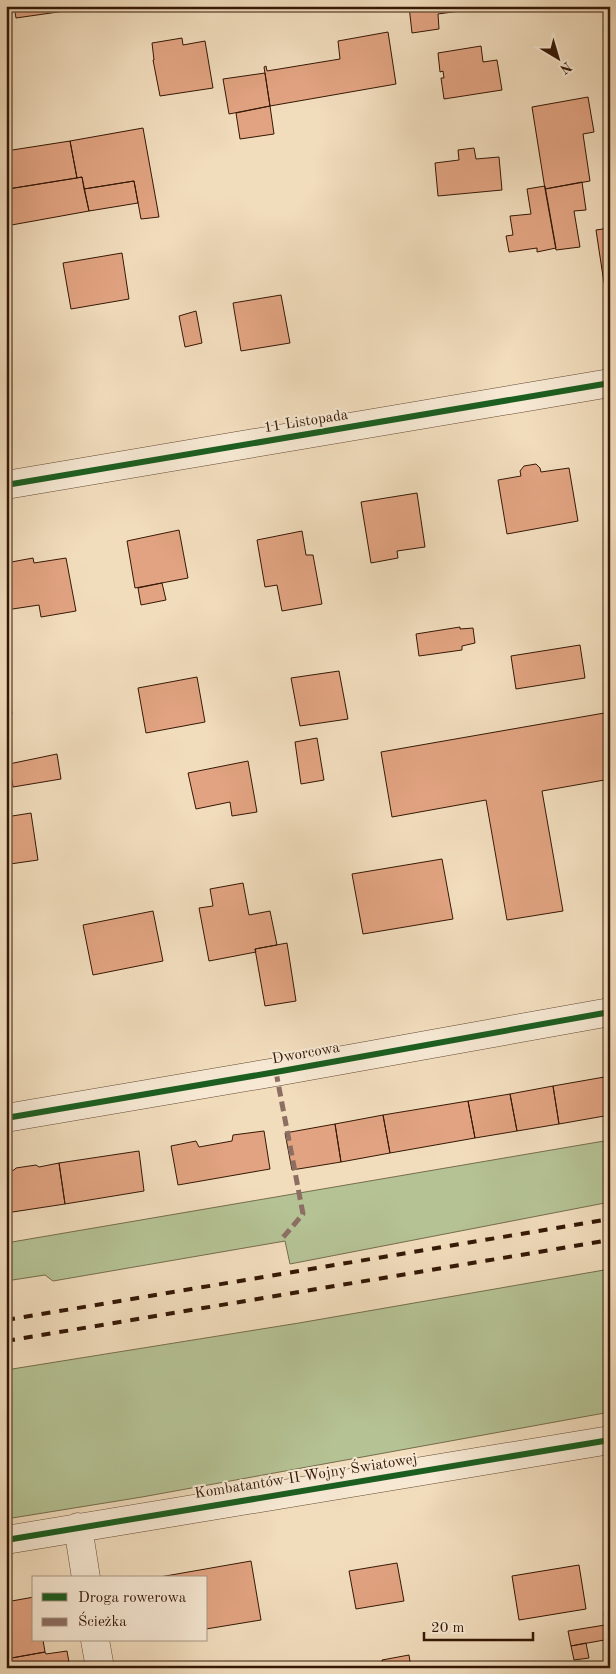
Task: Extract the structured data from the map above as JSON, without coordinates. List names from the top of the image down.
{
  "streets": {
    "street": ["11 Listopada", "Dworcowa", "Kombatantów II Wojny Światowej"]
  },
  "legend": ["Droga rowerowa", "Ścieżka"],
  "scale_bar": "20 m",
  "north": "bottom right"
}
